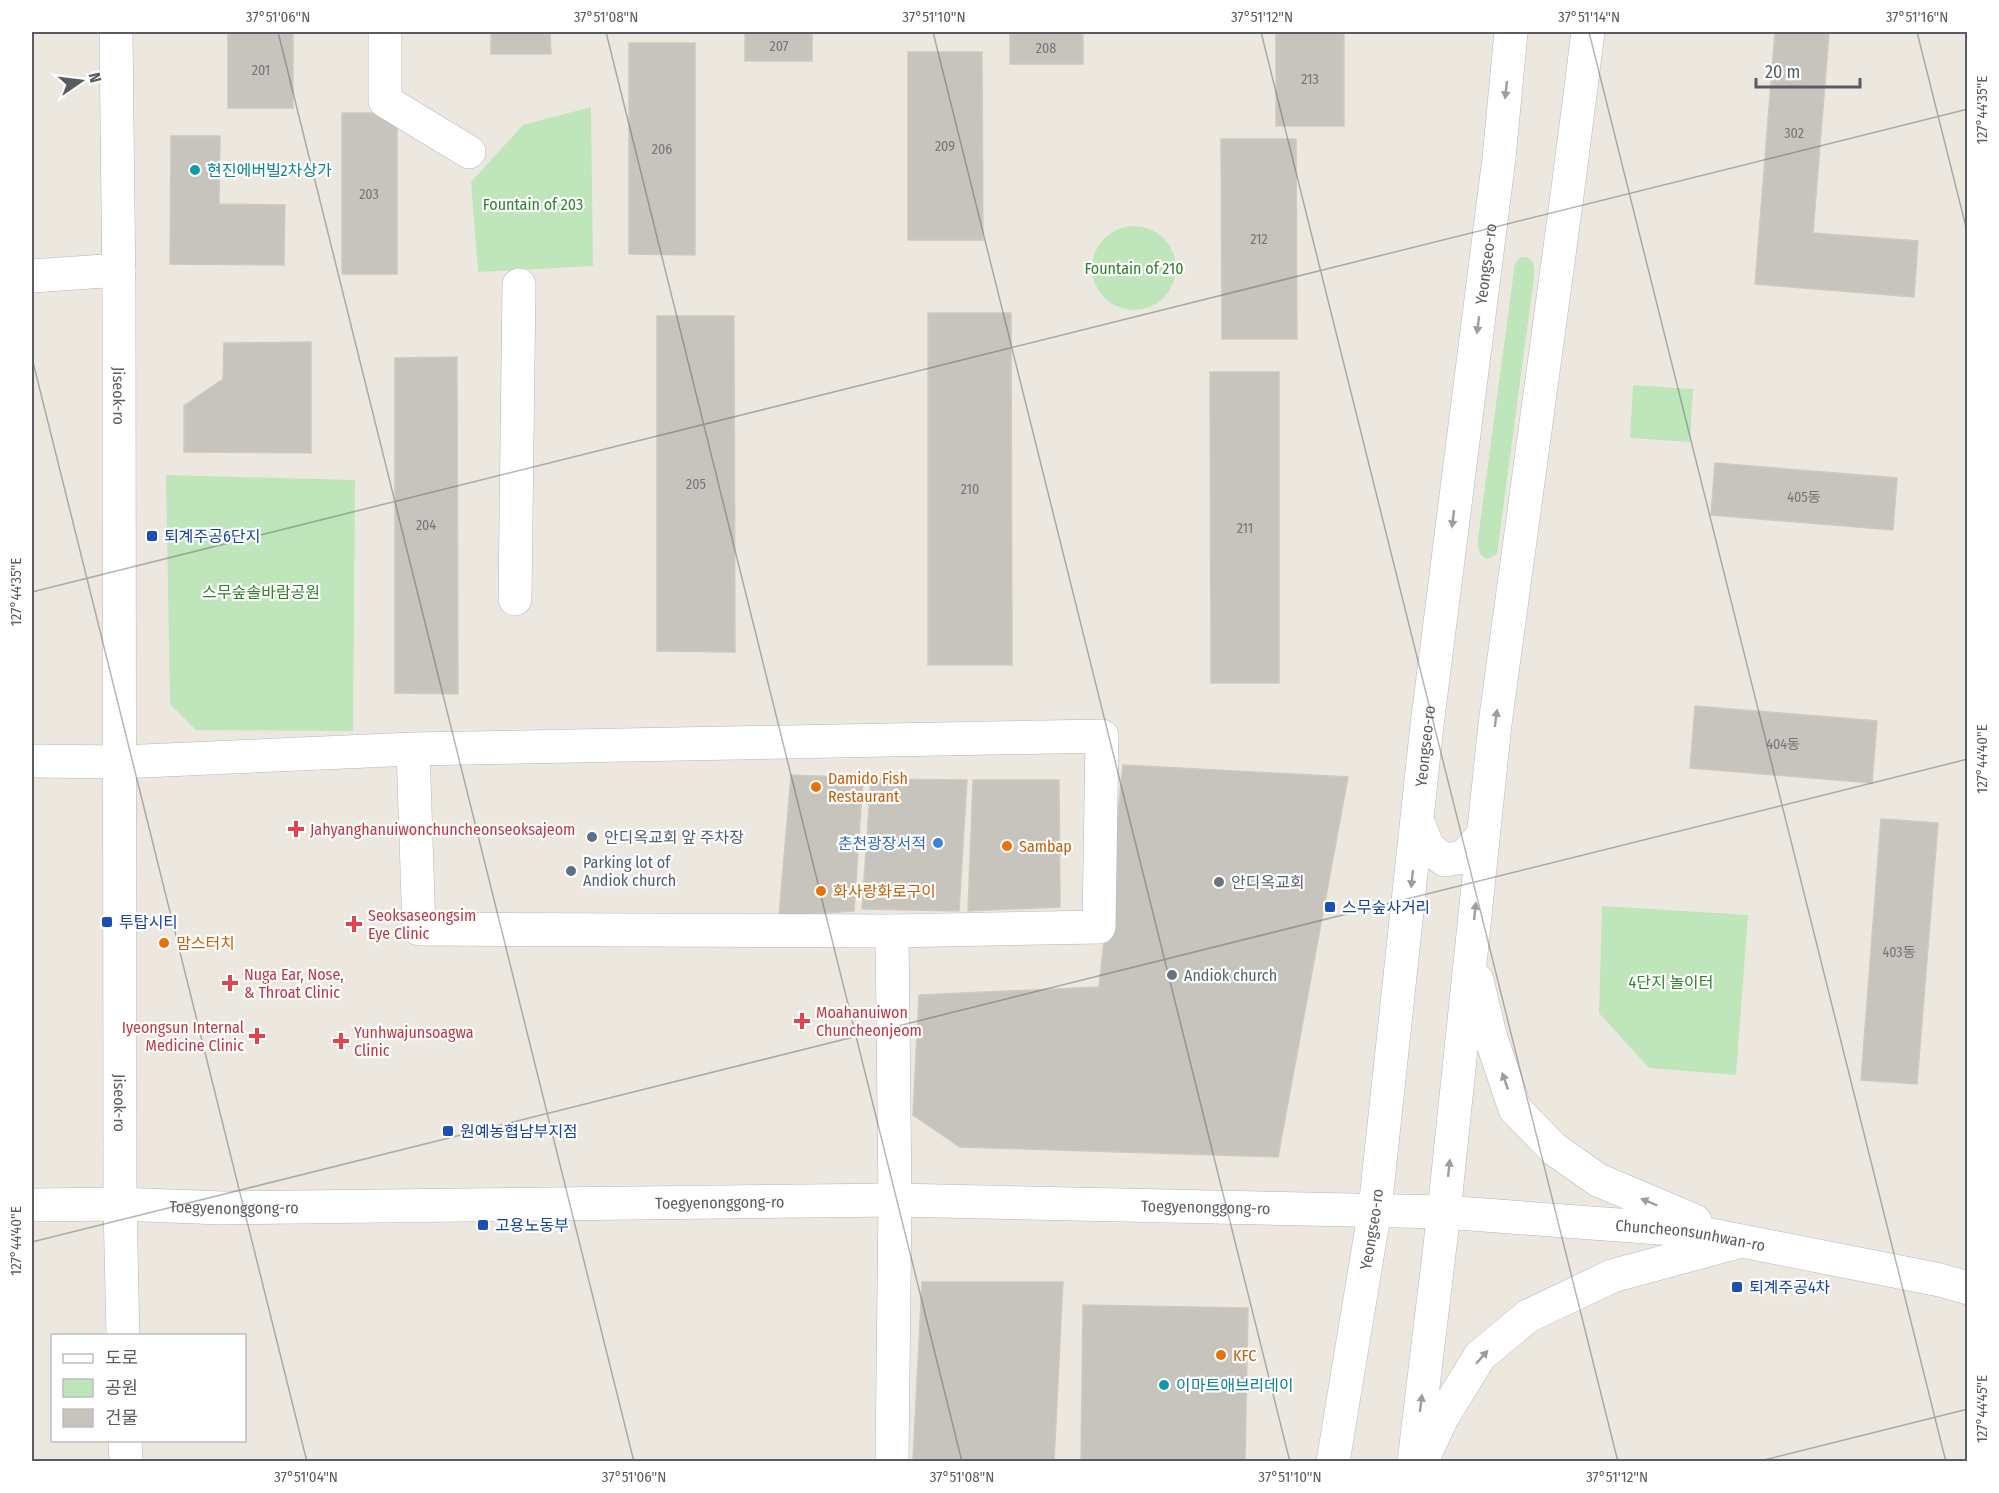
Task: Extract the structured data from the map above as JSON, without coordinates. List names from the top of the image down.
{
  "streets": {
    "street": [
      "Yeongseo-ro",
      "Jiseok-ro",
      "Toegyenonggong-ro",
      "Chuncheonsunhwan-ro"
    ]
  },
  "crossings": [
    ["Yeongseo-ro", "Toegyenonggong-ro"],
    ["Jiseok-ro", "Toegyenonggong-ro"],
    ["Toegyenonggong-ro", "Chuncheonsunhwan-ro"]
  ],
  "parks": [
    "Fountain of 203",
    "Fountain of 210",
    "스무숲솔바람공원",
    "4단지 놀이터"
  ],
  "places": {
    "other": [
      "현진에버빌2차상가",
      "Damido Fish Restaurant",
      "안디옥교회 앞 주차장",
      "춘천광장서적",
      "Sambap",
      "Parking lot of Andiok church",
      "안디옥교회",
      "화사랑화로구이",
      "맘스터치",
      "Andiok church",
      "KFC",
      "이마트애브리데이"
    ],
    "transit": [
      "퇴계주공6단지",
      "스무숲사거리",
      "투탑시티",
      "원예농협남부지점",
      "고용노동부",
      "퇴계주공4차"
    ],
    "health": [
      "Jahyanghanuiwonchuncheonseoksajeom",
      "Seoksaseongsim Eye Clinic",
      "Nuga Ear, Nose, & Throat Clinic",
      "Moahanuiwon Chuncheonjeom",
      "Iyeongsun Internal Medicine Clinic",
      "Yunhwajunsoagwa Clinic"
    ]
  },
  "house_numbers": [
    "207",
    "208",
    "201",
    "213",
    "302",
    "209",
    "206",
    "203",
    "212",
    "205",
    "210",
    "405동",
    "204",
    "211",
    "404동",
    "403동"
  ],
  "legend": ["도로", "공원", "건물"],
  "scale_bar": "20 m",
  "north": "right",
  "coordinates": [
    "37°51'06\"N",
    "37°51'08\"N",
    "37°51'10\"N",
    "37°51'12\"N",
    "37°51'14\"N",
    "37°51'16\"N",
    "127°44'35\"E",
    "127°44'40\"E",
    "127°44'45\"E",
    "37°51'04\"N"
  ]
}
